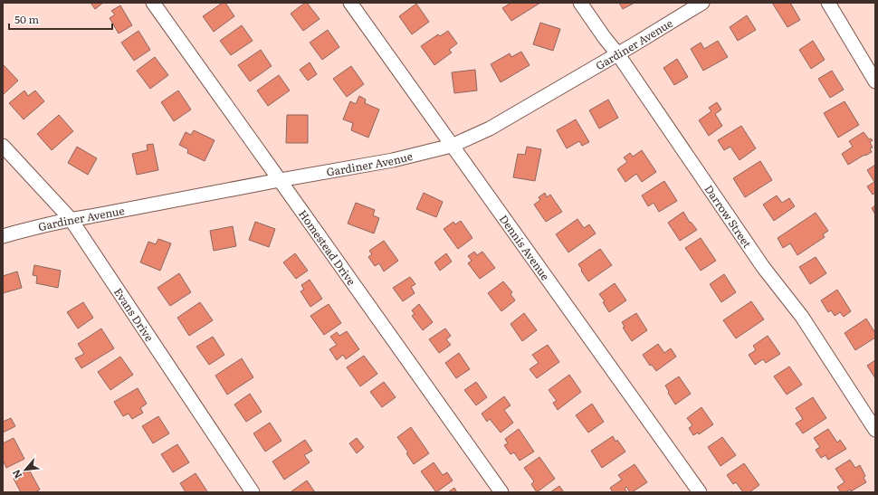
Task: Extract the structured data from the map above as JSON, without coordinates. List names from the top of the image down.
{
  "streets": {
    "street": [
      "Gardiner Avenue",
      "Darrow Street",
      "Homestead Drive",
      "Dennis Avenue",
      "Evans Drive"
    ]
  },
  "crossings": [
    ["Gardiner Avenue", "Darrow Street"],
    ["Gardiner Avenue", "Homestead Drive"],
    ["Gardiner Avenue", "Dennis Avenue"],
    ["Gardiner Avenue", "Evans Drive"]
  ],
  "scale_bar": "50 m",
  "north": "bottom left"
}
